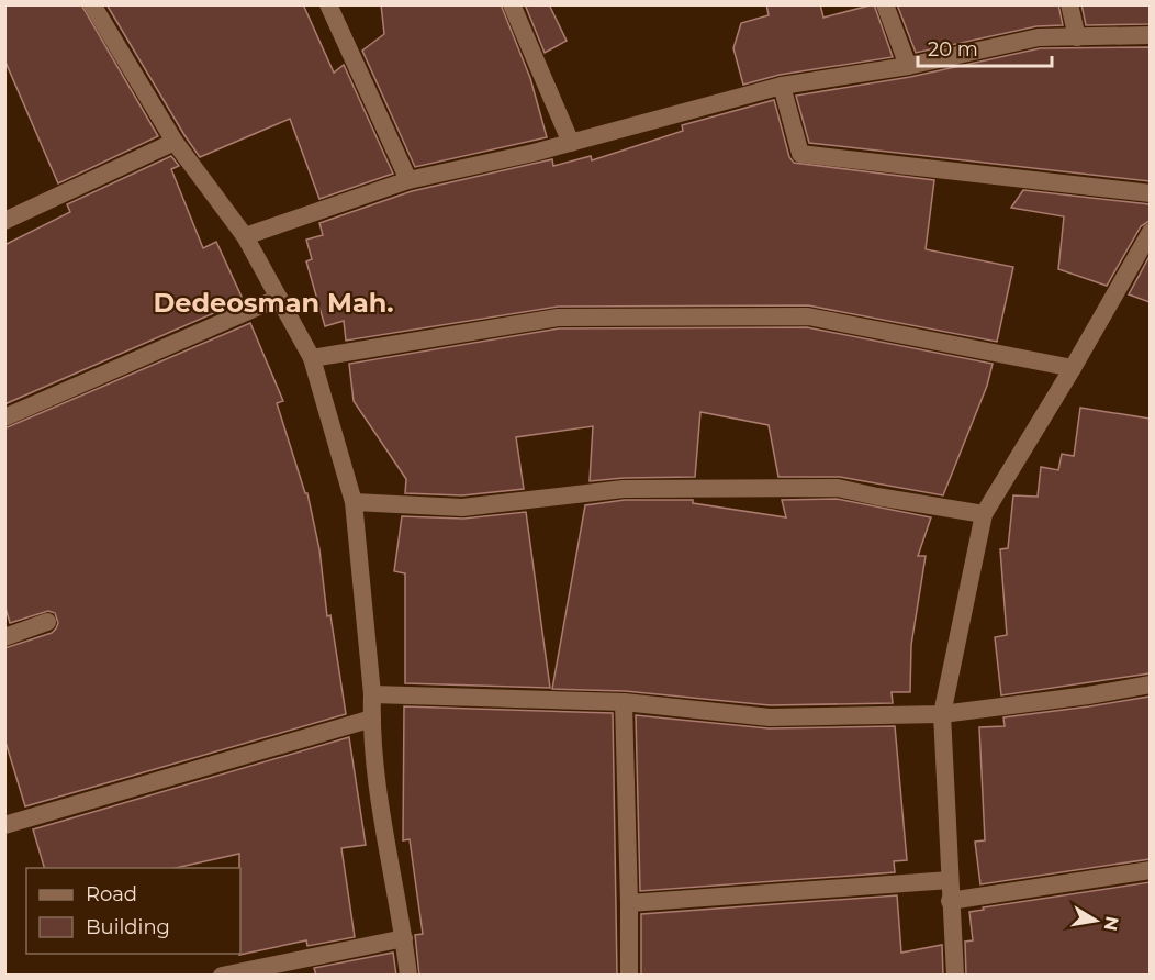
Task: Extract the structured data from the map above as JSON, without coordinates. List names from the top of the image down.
{
  "districts": ["Dedeosman Mah."],
  "legend": ["Road", "Building"],
  "scale_bar": "20 m",
  "north": "right"
}
